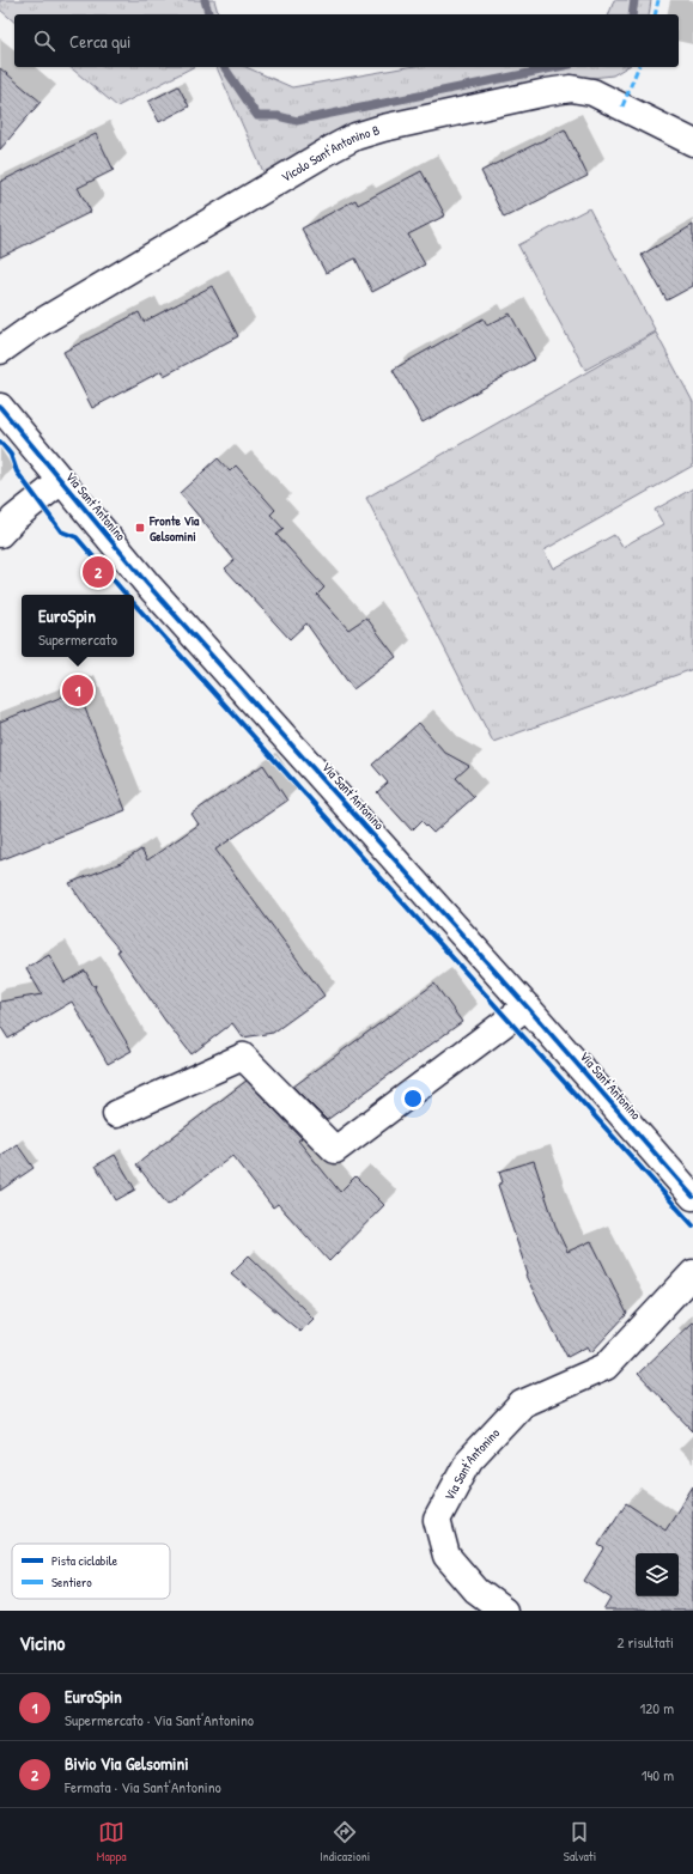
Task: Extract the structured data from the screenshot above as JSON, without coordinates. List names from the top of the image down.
{
  "streets": {
    "street": ["Vicolo Sant'Antonino B", "Via Sant'Antonino"]
  },
  "places": {
    "transit": ["Fronte Via Gelsomini"]
  },
  "legend": ["Pista ciclabile", "Sentiero"],
  "page": {
    "search": "Cerca qui",
    "pins": ["2", "1"],
    "popup": ["EuroSpin", "Supermercato"],
    "heading": ["Vicino", "2 risultati"],
    "list": [
      {
        "mark": "1",
        "name": "EuroSpin",
        "note": "Supermercato · Via Sant'Antonino",
        "value": "120 m"
      },
      {
        "mark": "2",
        "name": "Bivio Via Gelsomini",
        "note": "Fermata · Via Sant'Antonino",
        "value": "140 m"
      }
    ],
    "nav": ["Mappa", "Indicazioni", "Salvati"]
  }
}
